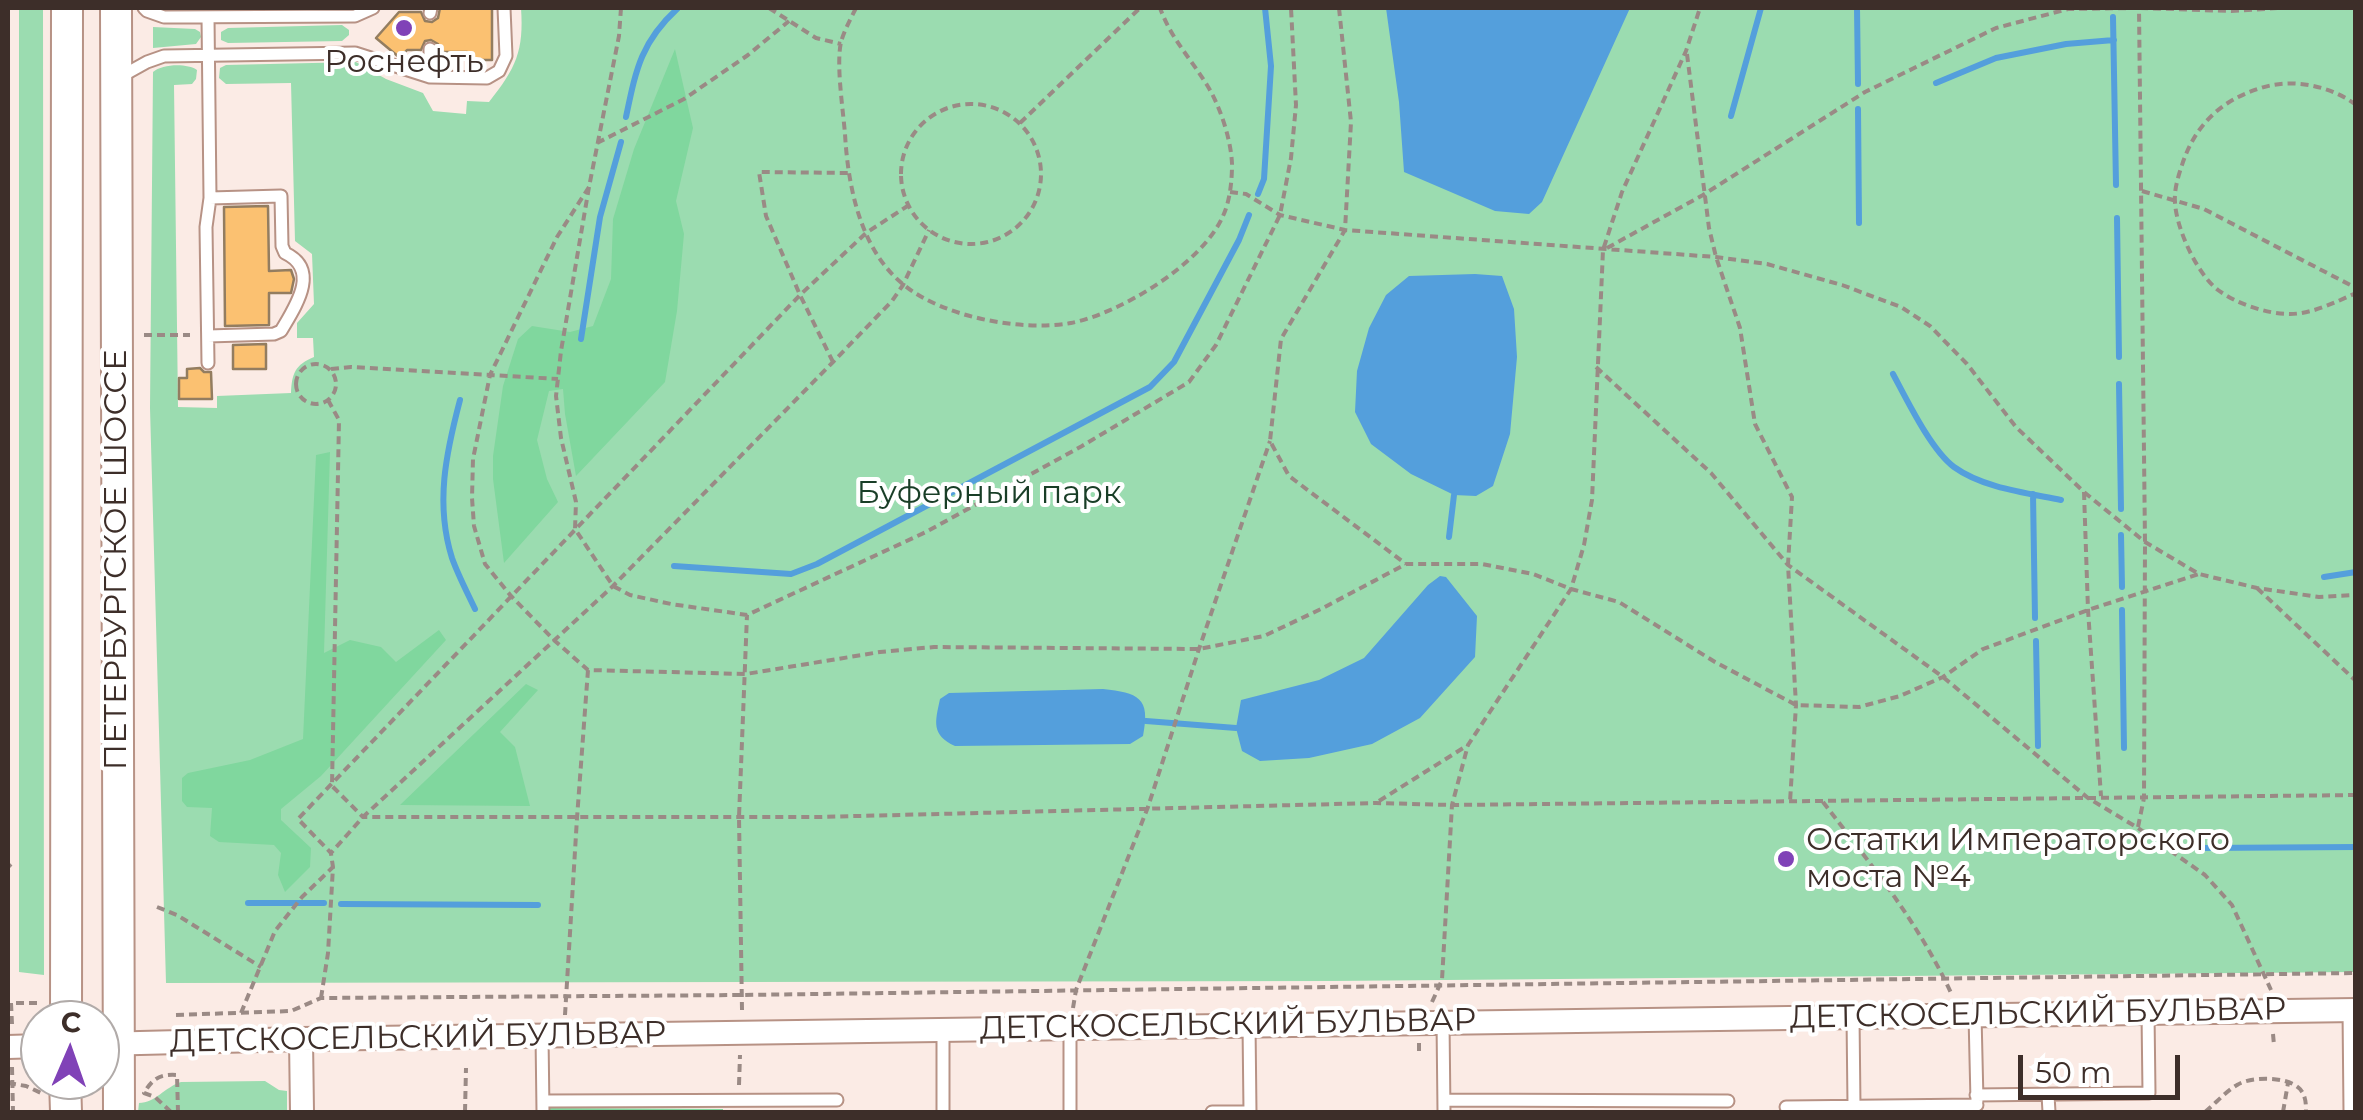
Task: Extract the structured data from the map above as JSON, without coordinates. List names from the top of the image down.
{
  "streets": {
    "main road": ["ПЕТЕРБУРГСКОЕ ШОССЕ"],
    "street": ["ДЕТСКОСЕЛЬСКИЙ БУЛЬВАР"]
  },
  "parks": ["Буферный парк"],
  "places": ["Роснефть", "Остатки Императорского моста №4"],
  "scale_bar": "50 m",
  "north": "top"
}
